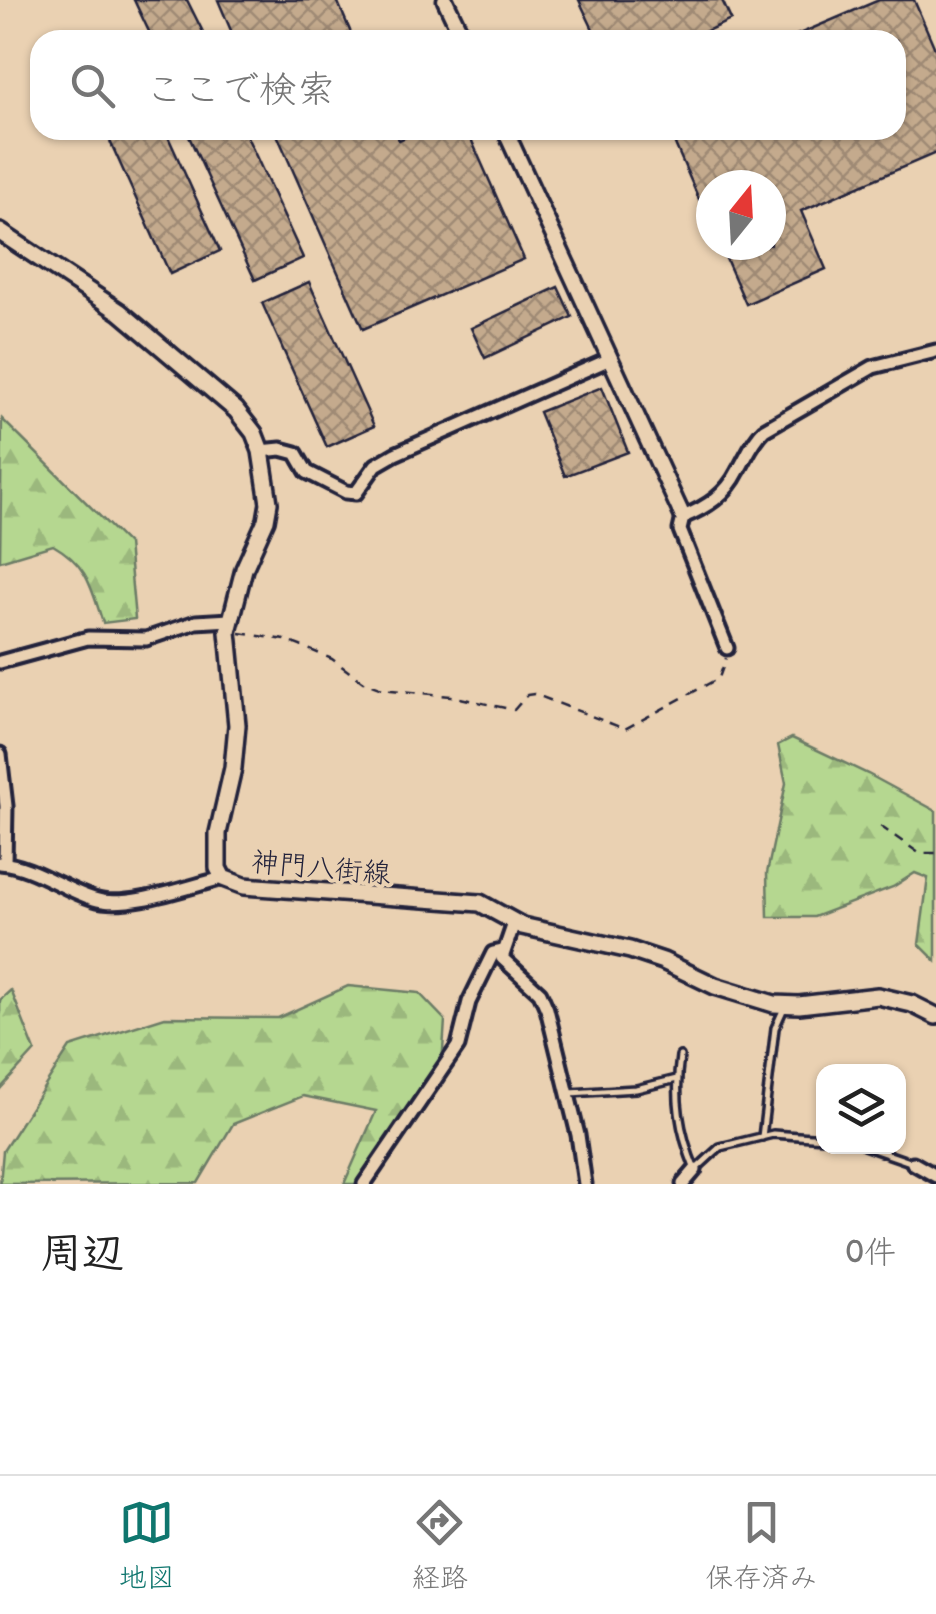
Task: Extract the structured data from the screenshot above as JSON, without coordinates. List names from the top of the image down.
{
  "streets": {
    "main road": ["神門八街線"]
  },
  "north": "top",
  "page": {
    "search": "ここで検索",
    "heading": ["周辺", "0件"],
    "nav": ["地図", "経路", "保存済み"]
  }
}
